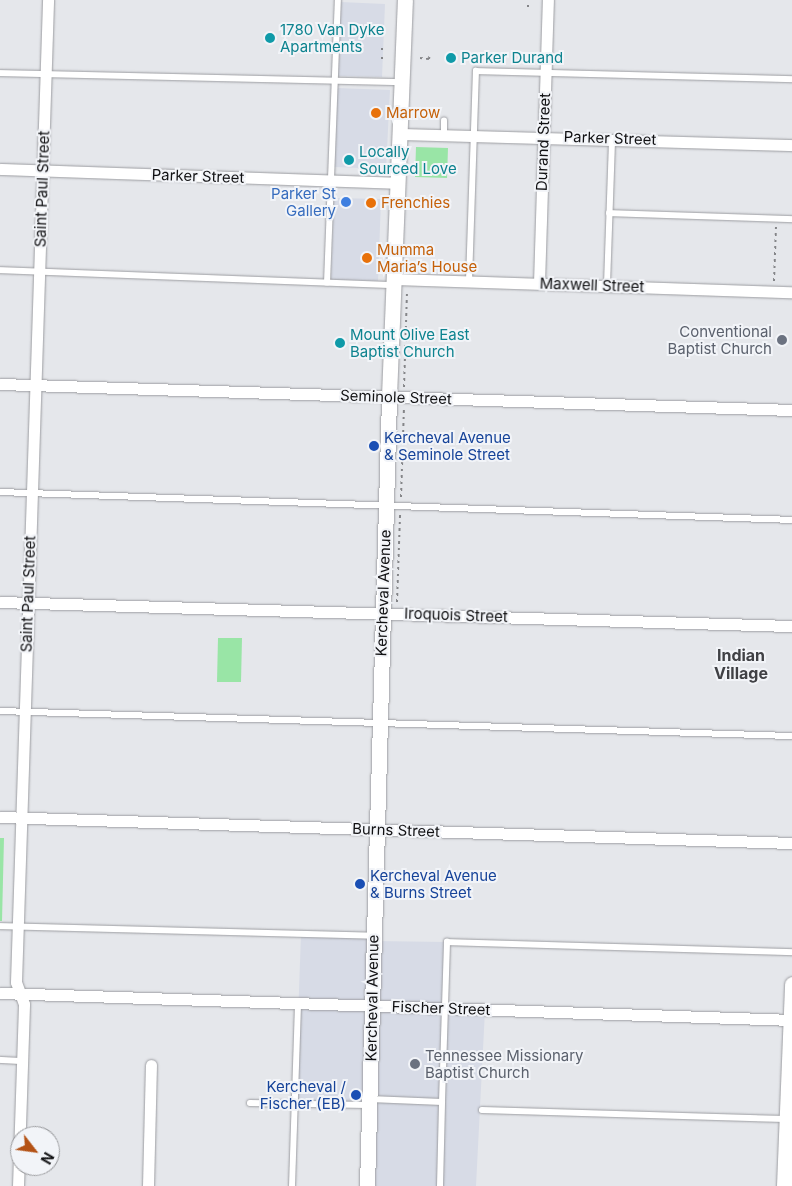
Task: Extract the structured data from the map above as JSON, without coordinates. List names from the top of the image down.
{
  "streets": {
    "street": [
      "Parker Street",
      "Durand Street",
      "Saint Paul Street",
      "Maxwell Street",
      "Seminole Street",
      "Kercheval Avenue",
      "Iroquois Street",
      "Burns Street",
      "Fischer Street"
    ]
  },
  "crossings": [
    ["Parker Street", "Durand Street"],
    ["Parker Street", "Saint Paul Street"],
    ["Parker Street", "Kercheval Avenue"],
    ["Durand Street", "Maxwell Street"],
    ["Saint Paul Street", "Seminole Street"],
    ["Saint Paul Street", "Iroquois Street"],
    ["Saint Paul Street", "Burns Street"],
    ["Saint Paul Street", "Fischer Street"],
    ["Maxwell Street", "Kercheval Avenue"],
    ["Seminole Street", "Kercheval Avenue"],
    ["Kercheval Avenue", "Iroquois Street"],
    ["Kercheval Avenue", "Burns Street"],
    ["Kercheval Avenue", "Fischer Street"]
  ],
  "districts": ["Indian Village"],
  "places": [
    "1780 Van Dyke Apartments",
    "Parker Durand",
    "Marrow",
    "Locally Sourced Love",
    "Parker St Gallery",
    "Frenchies",
    "Mumma Maria’s House",
    "Conventional Baptist Church",
    "Mount Olive East Baptist Church",
    "Kercheval Avenue & Seminole Street",
    "Kercheval Avenue & Burns Street",
    "Tennessee Missionary Baptist Church",
    "Kercheval / Fischer (EB)"
  ],
  "north": "bottom right"
}
